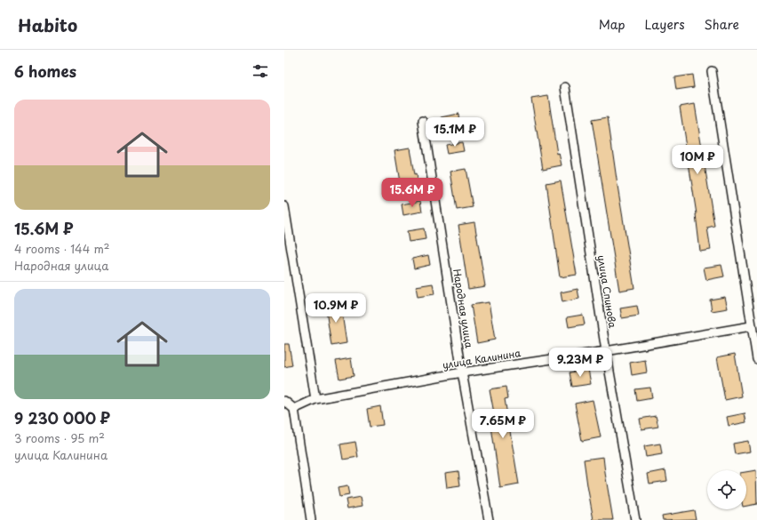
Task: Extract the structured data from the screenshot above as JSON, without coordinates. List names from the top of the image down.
{
  "streets": {
    "street": ["улица Спинова", "Народная улица", "улица Калинина"]
  },
  "crossings": [
    ["улица Спинова", "улица Калинина"],
    ["Народная улица", "улица Калинина"]
  ],
  "page": {
    "header": "Habito",
    "nav": ["Map", "Layers", "Share"],
    "heading": "6 homes",
    "list": [
      {
        "name": "15.6M ₽",
        "note": "4 rooms · 144 m² · Народная улица"
      },
      {
        "name": "9 230 000 ₽",
        "note": "3 rooms · 95 m² · улица Калинина"
      }
    ],
    "price": [
      "15.1M ₽",
      "10M ₽",
      "15.6M ₽",
      "10.9M ₽",
      "9.23M ₽",
      "7.65M ₽"
    ]
  }
}
